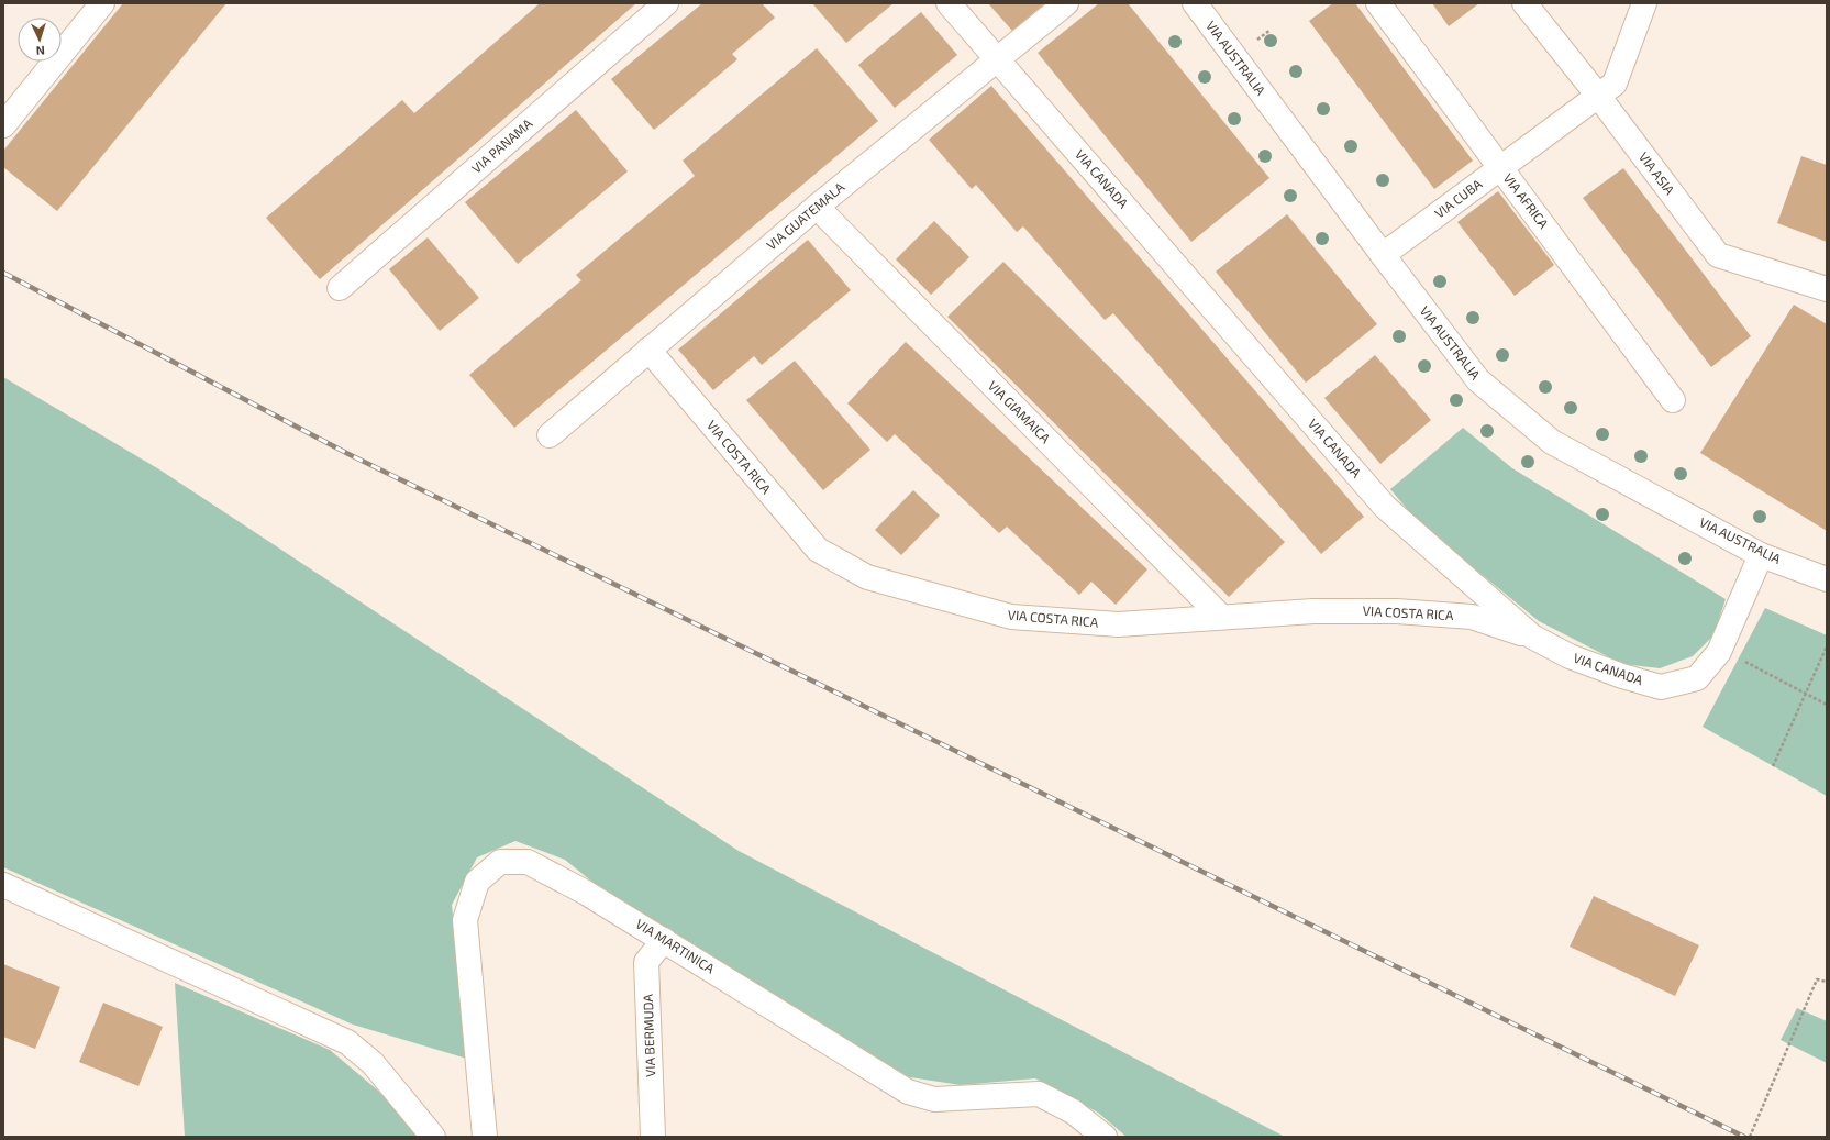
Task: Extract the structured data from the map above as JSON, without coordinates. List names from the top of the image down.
{
  "streets": {
    "street": [
      "VIA AUSTRALIA",
      "VIA PANAMA",
      "VIA ASIA",
      "VIA CANADA",
      "VIA CUBA",
      "VIA AFRICA",
      "VIA GUATEMALA",
      "VIA GIAMAICA",
      "VIA COSTA RICA",
      "VIA MARTINICA",
      "VIA BERMUDA"
    ]
  },
  "crossings": [
    ["VIA AUSTRALIA", "VIA CANADA"],
    ["VIA AUSTRALIA", "VIA CUBA"],
    ["VIA ASIA", "VIA CUBA"],
    ["VIA CANADA", "VIA GUATEMALA"],
    ["VIA CANADA", "VIA COSTA RICA"],
    ["VIA CUBA", "VIA AFRICA"],
    ["VIA GUATEMALA", "VIA GIAMAICA"],
    ["VIA GUATEMALA", "VIA COSTA RICA"],
    ["VIA GIAMAICA", "VIA COSTA RICA"],
    ["VIA MARTINICA", "VIA BERMUDA"]
  ],
  "north": "bottom"
}
